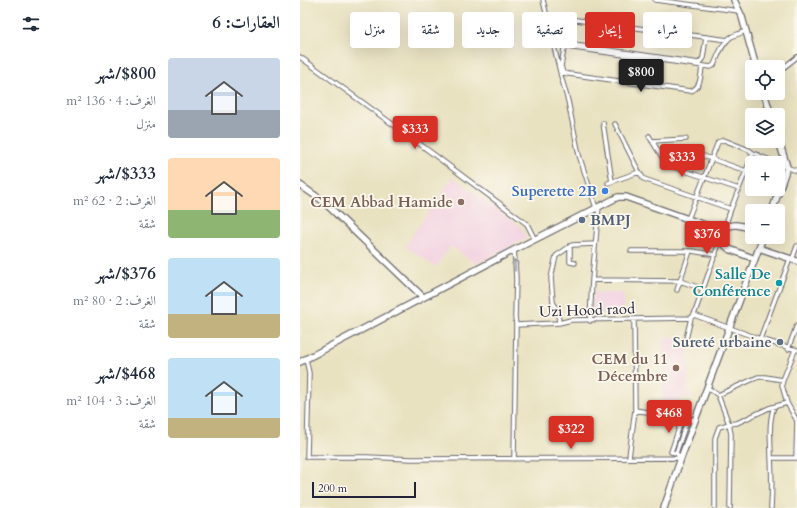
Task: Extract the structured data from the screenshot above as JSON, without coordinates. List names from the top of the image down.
{
  "streets": {
    "street": ["Uzi Hood raod"]
  },
  "places": [
    "Superette 2B",
    "CEM Abbad Hamide",
    "BMPJ",
    "Salle De Conférence",
    "Sureté urbaine",
    "CEM du 11 Décembre"
  ],
  "scale_bar": "200 m",
  "page": {
    "heading": "العقارات: 6",
    "chip": [
      "شراء",
      "إيجار",
      "تصفية",
      "جديد",
      "شقة",
      "منزل"
    ],
    "list": [
      {
        "name": "$800/شهر",
        "note": "الغرف: 4 · 136 m² · منزل"
      },
      {
        "name": "$333/شهر",
        "note": "الغرف: 2 · 62 m² · شقة"
      },
      {
        "name": "$376/شهر",
        "note": "الغرف: 2 · 80 m² · شقة"
      },
      {
        "name": "$468/شهر",
        "note": "الغرف: 3 · 104 m² · شقة"
      }
    ],
    "price": [
      "$800",
      "$333",
      "$333",
      "$376",
      "$468",
      "$322"
    ],
    "map_buttons": ["+", "−"],
    "scale": "200 m"
  }
}
